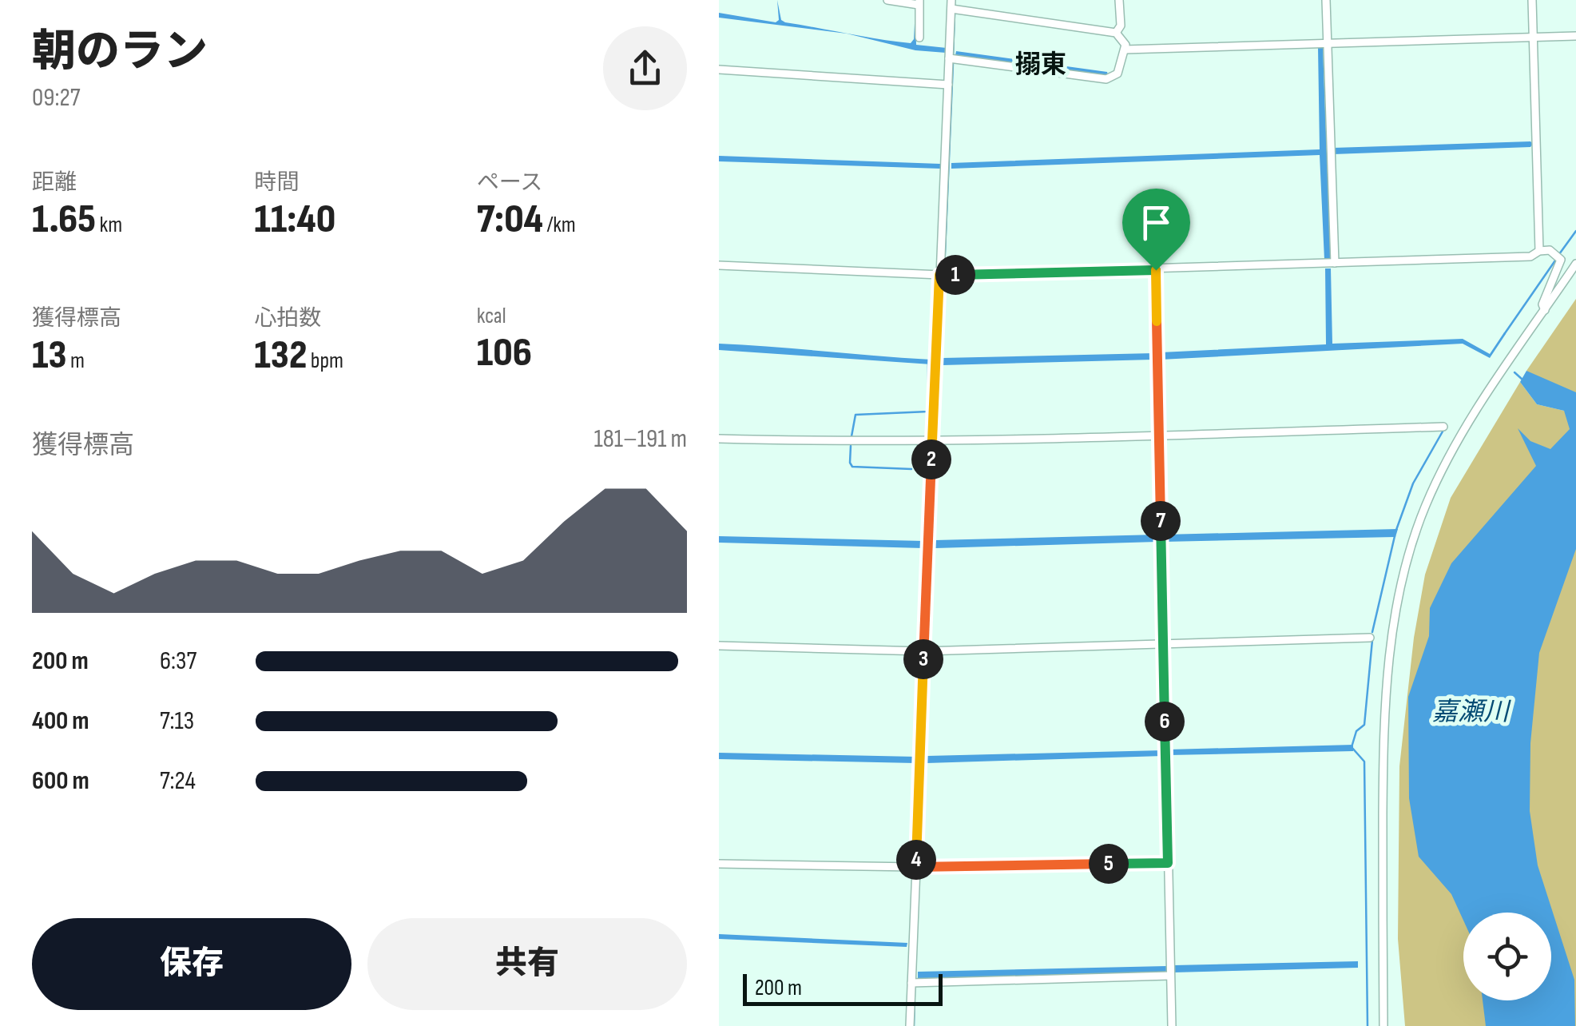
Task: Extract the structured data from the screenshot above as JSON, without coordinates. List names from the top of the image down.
{
  "districts": ["搦東"],
  "water": ["嘉瀬川"],
  "scale_bar": "200 m",
  "page": {
    "heading": ["朝のラン", "09:27"],
    "stats": [
      ["距離", "1.65 km"],
      ["時間", "11:40"],
      ["ペース", "7:04 /km"],
      ["獲得標高", "13 m"],
      ["心拍数", "132 bpm"],
      ["kcal", "106"]
    ],
    "pins": [
      "1",
      "2",
      "7",
      "3",
      "6",
      "4",
      "5"
    ],
    "chart": ["獲得標高", "181–191 m"],
    "list": [
      {
        "name": "200 m",
        "note": "6:37"
      },
      {
        "name": "400 m",
        "note": "7:13"
      },
      {
        "name": "600 m",
        "note": "7:24"
      }
    ],
    "buttons": ["保存", "共有"],
    "scale": "200 m"
  }
}
